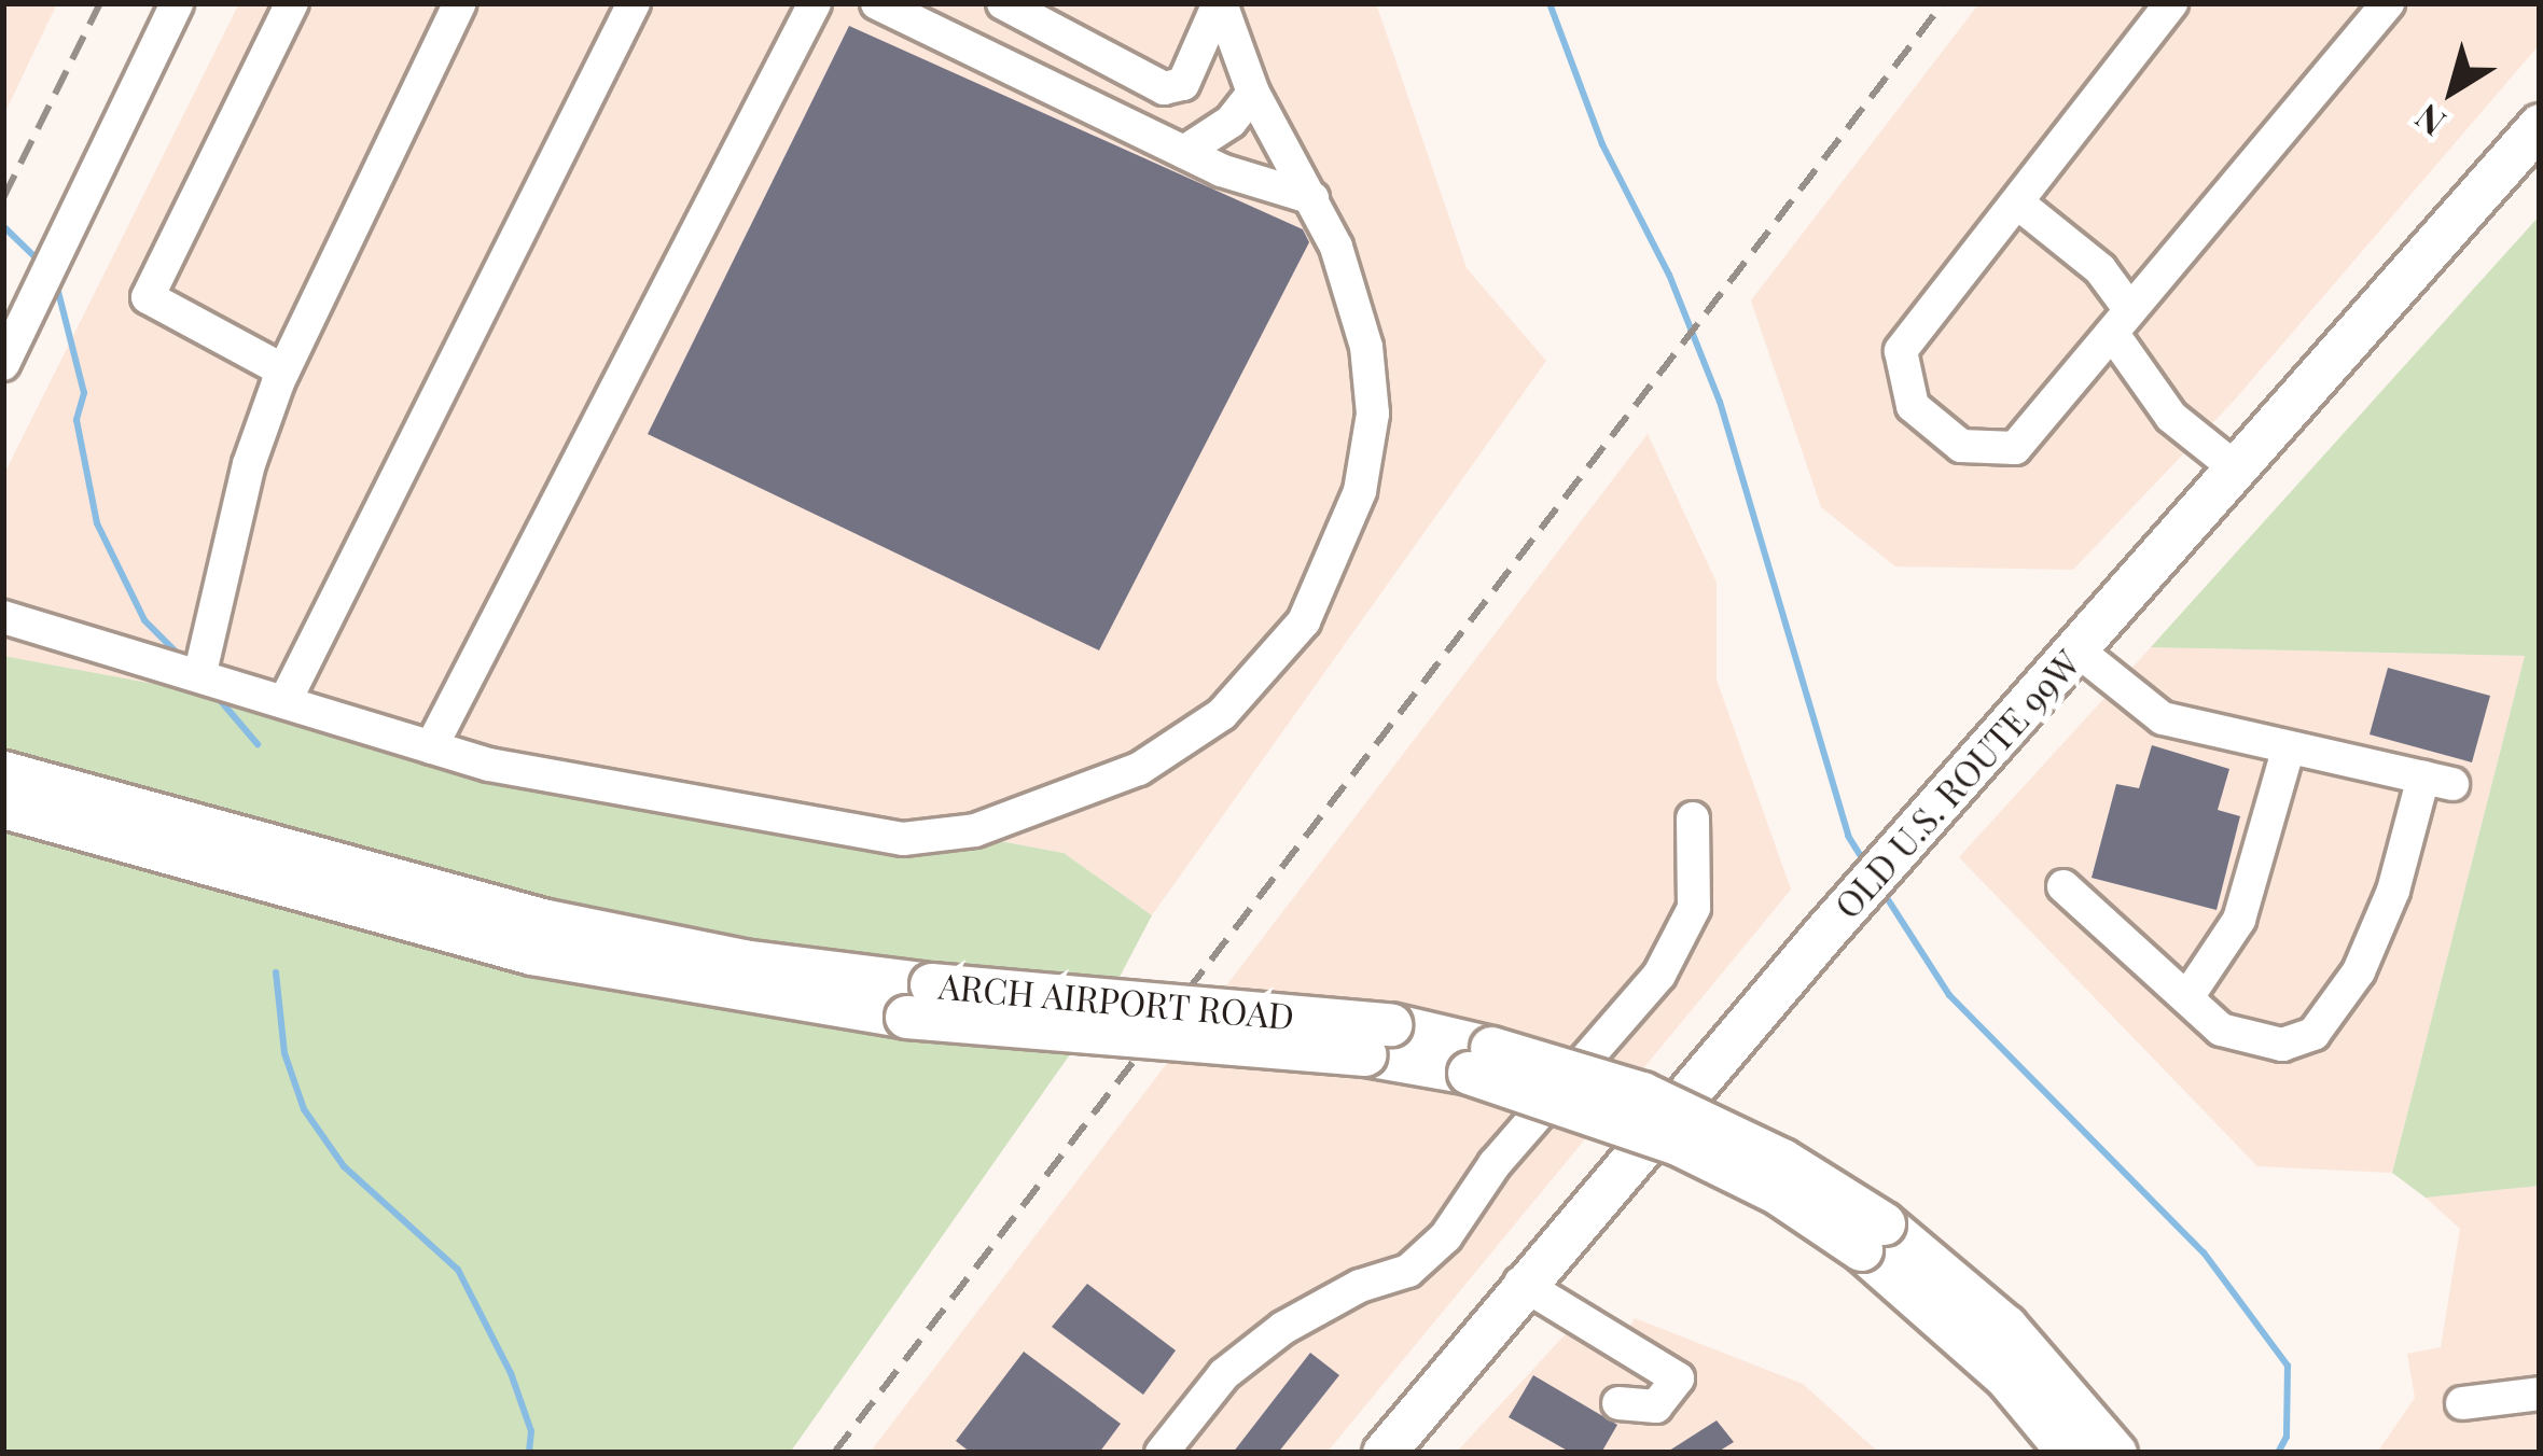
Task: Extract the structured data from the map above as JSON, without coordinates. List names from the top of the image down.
{
  "streets": {
    "main road": ["OLD U.S. ROUTE 99W", "ARCH AIRPORT ROAD"]
  },
  "north": "bottom left"
}
